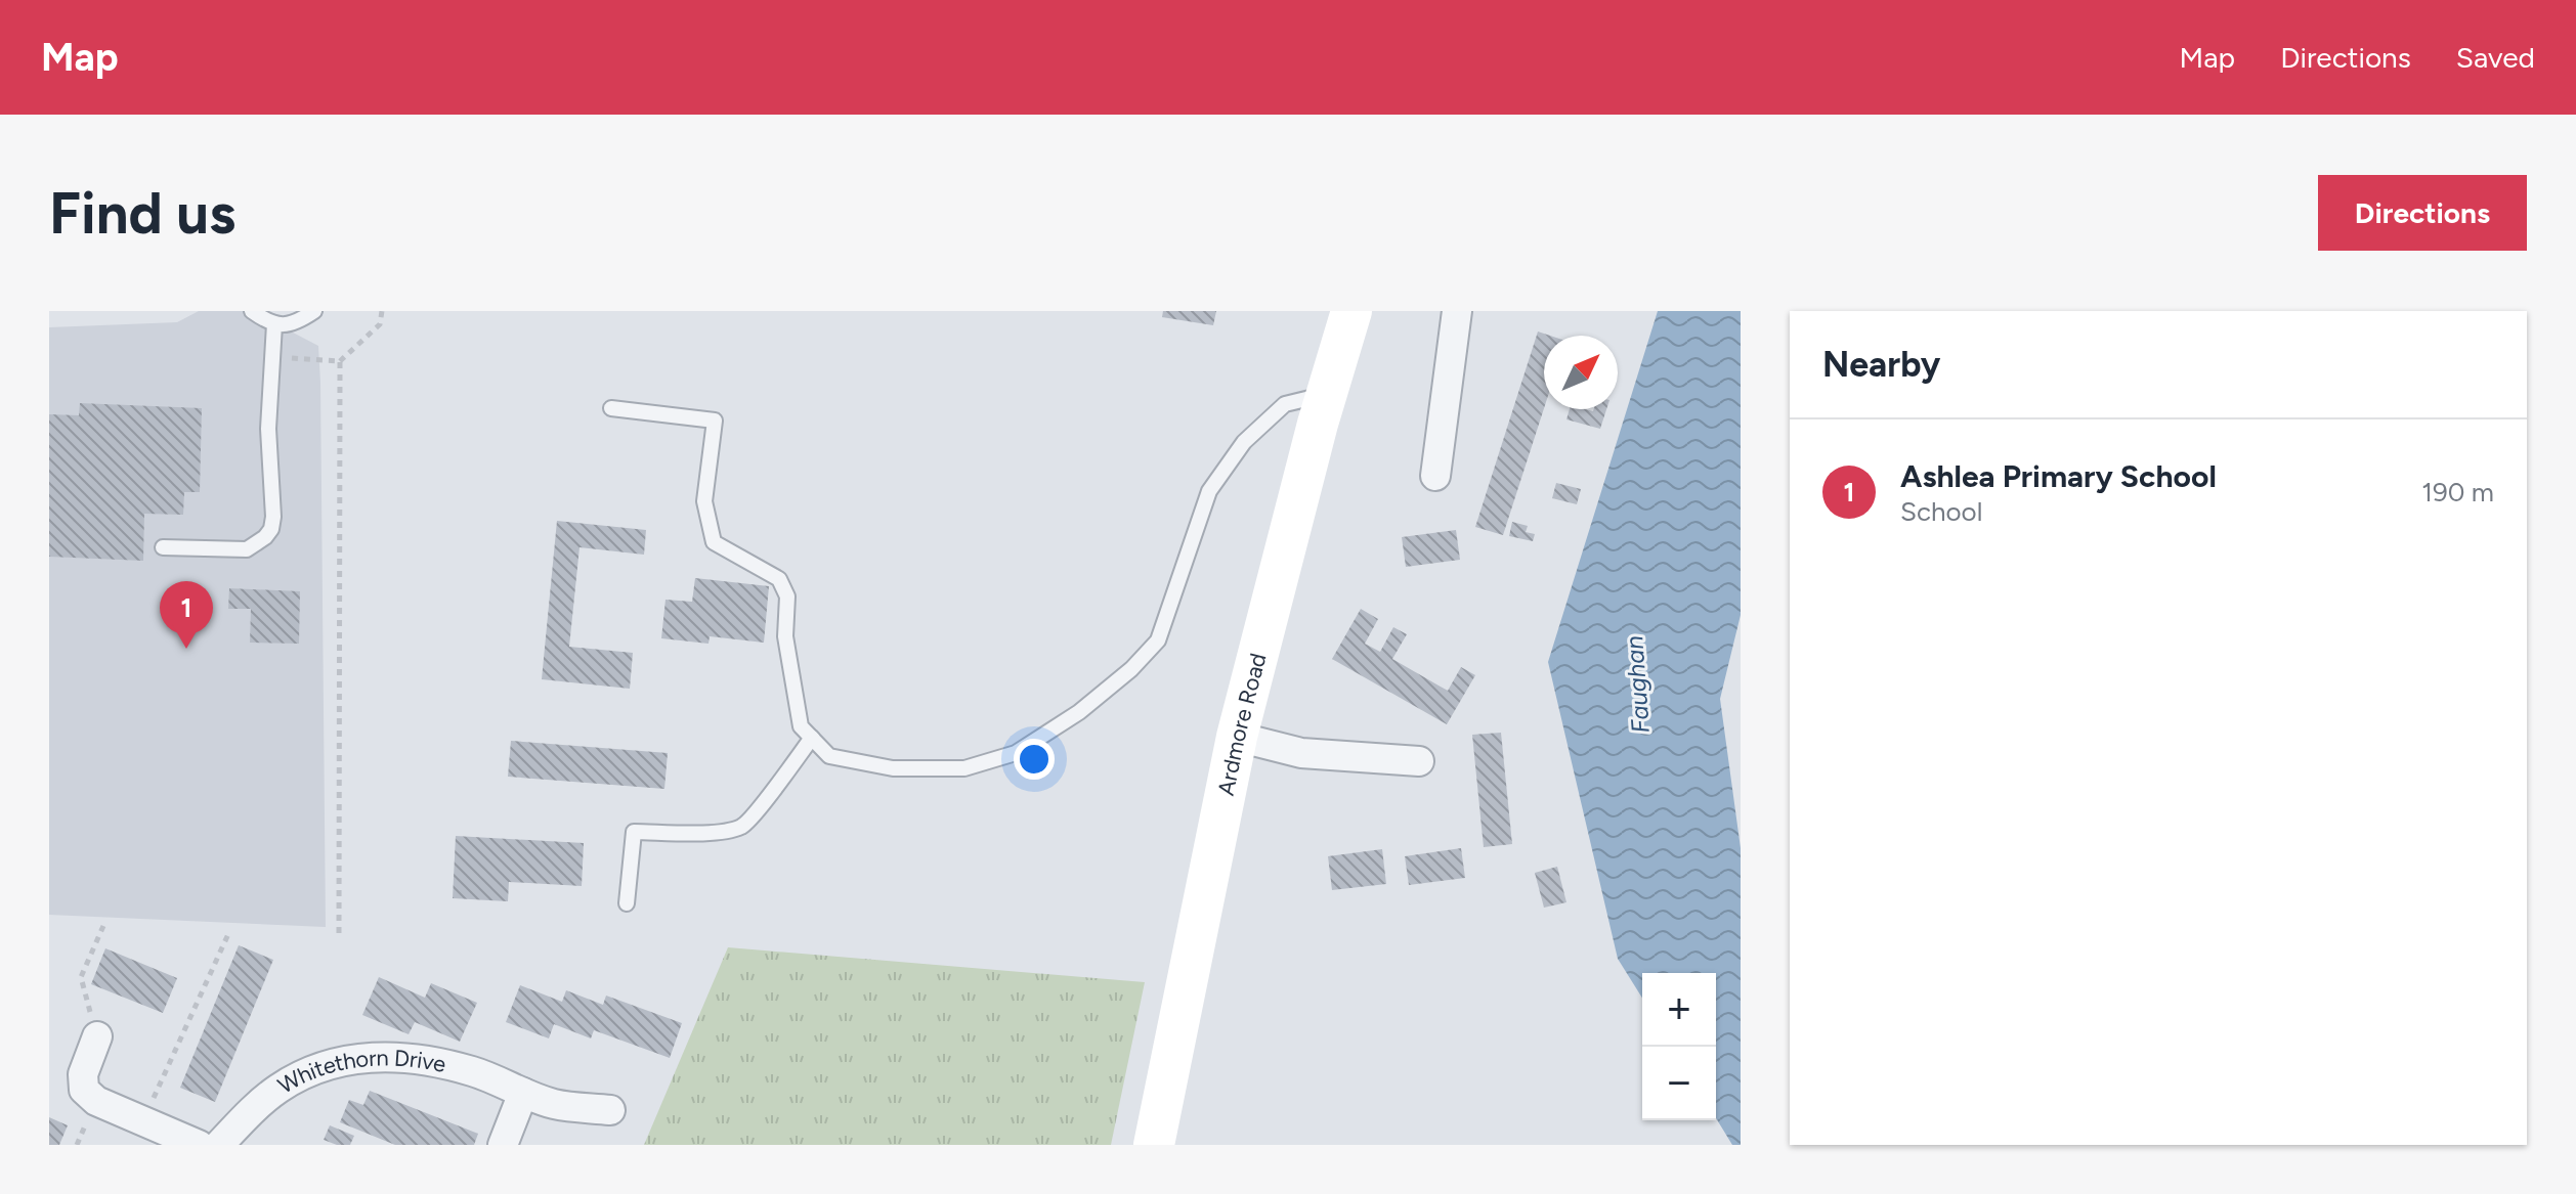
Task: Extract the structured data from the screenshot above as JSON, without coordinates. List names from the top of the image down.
{
  "streets": {
    "street": ["Ardmore Road", "Whitethorn Drive"]
  },
  "water": ["Faughan"],
  "north": "top right",
  "page": {
    "header": "Map",
    "nav": ["Map", "Directions", "Saved"],
    "buttons": "Directions",
    "title": "Find us",
    "heading": "Nearby",
    "list": [
      {
        "mark": "1",
        "name": "Ashlea Primary School",
        "note": "School",
        "value": "190 m"
      }
    ],
    "pins": "1",
    "map_buttons": ["+", "−"]
  }
}
